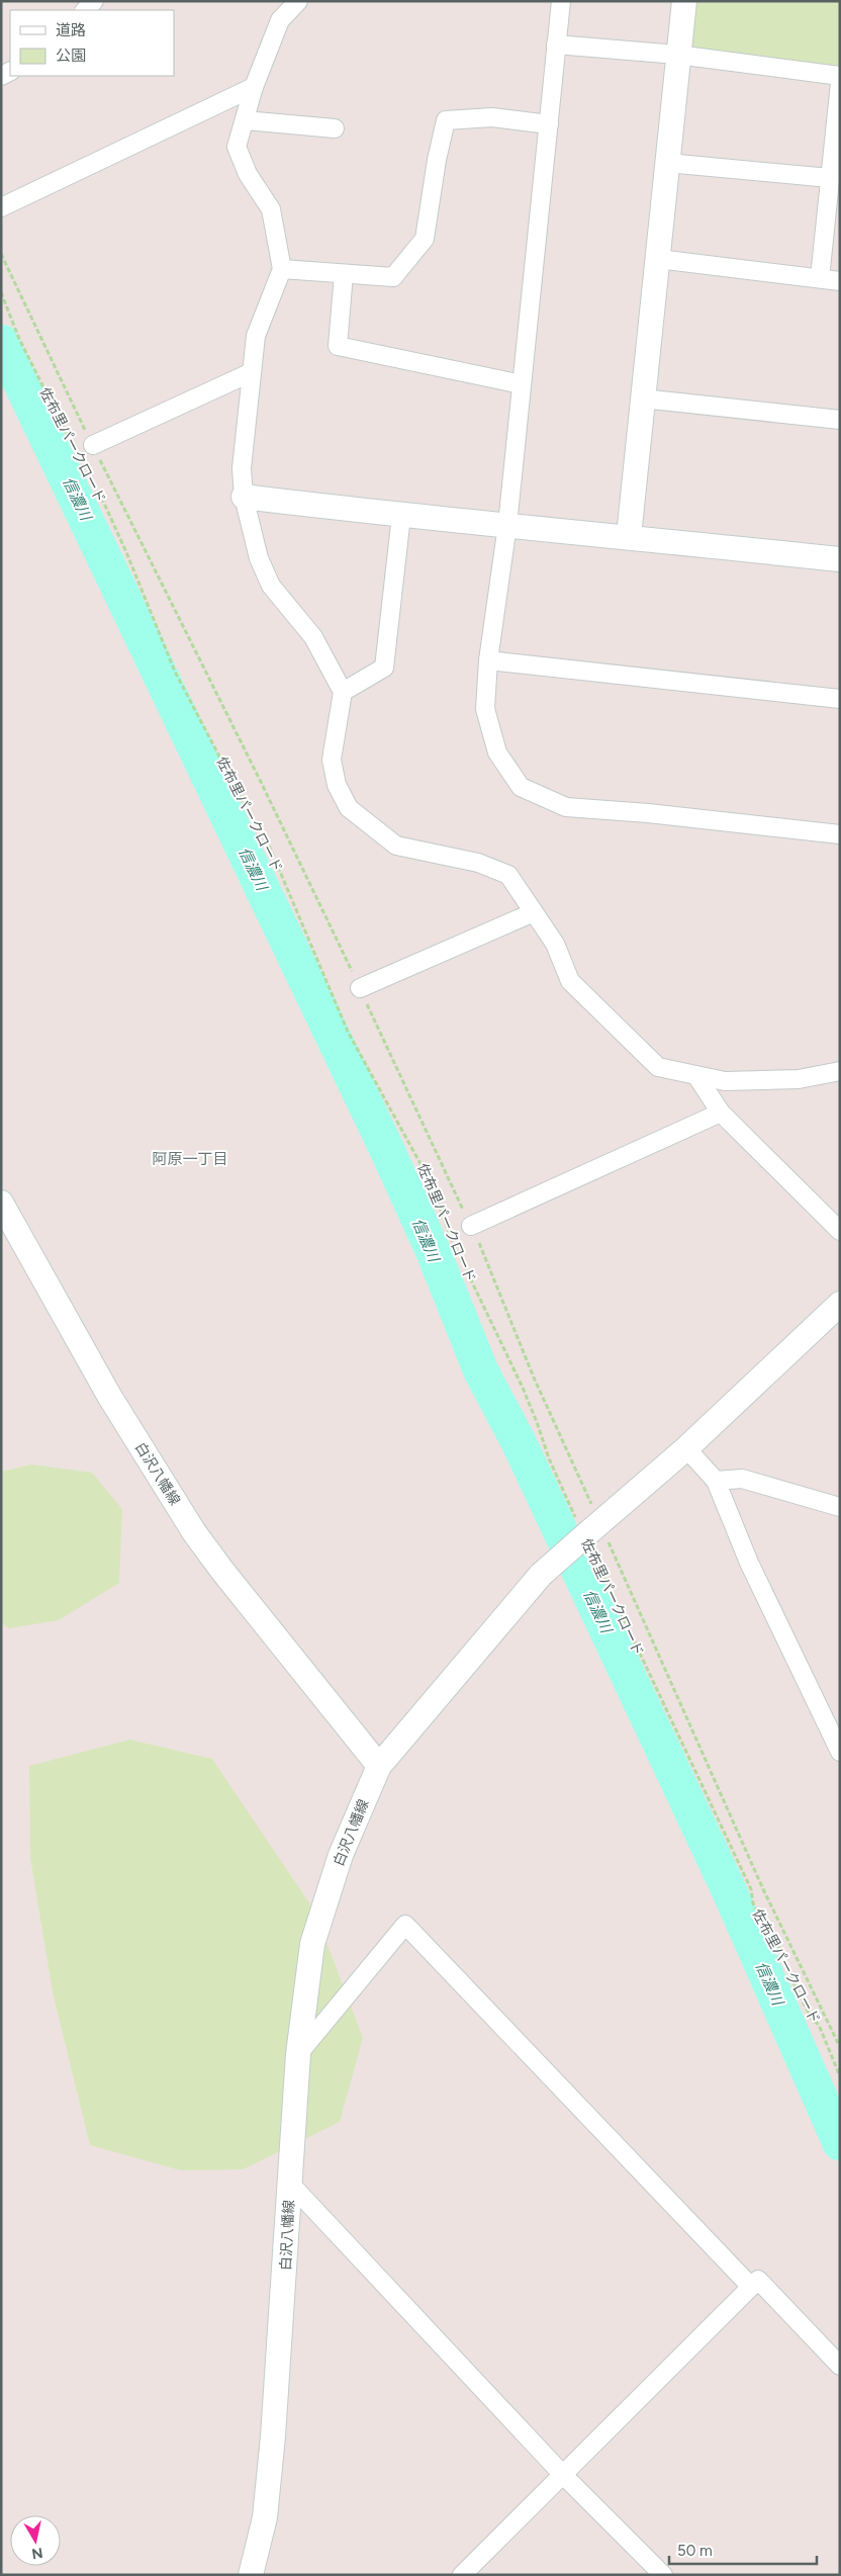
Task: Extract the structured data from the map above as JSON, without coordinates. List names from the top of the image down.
{
  "streets": {
    "street": ["白沢八幡線"],
    "path": ["佐布里パークロード"]
  },
  "districts": ["阿原一丁目"],
  "water": ["信濃川"],
  "legend": ["道路", "公園"],
  "scale_bar": "50 m",
  "north": "bottom"
}
